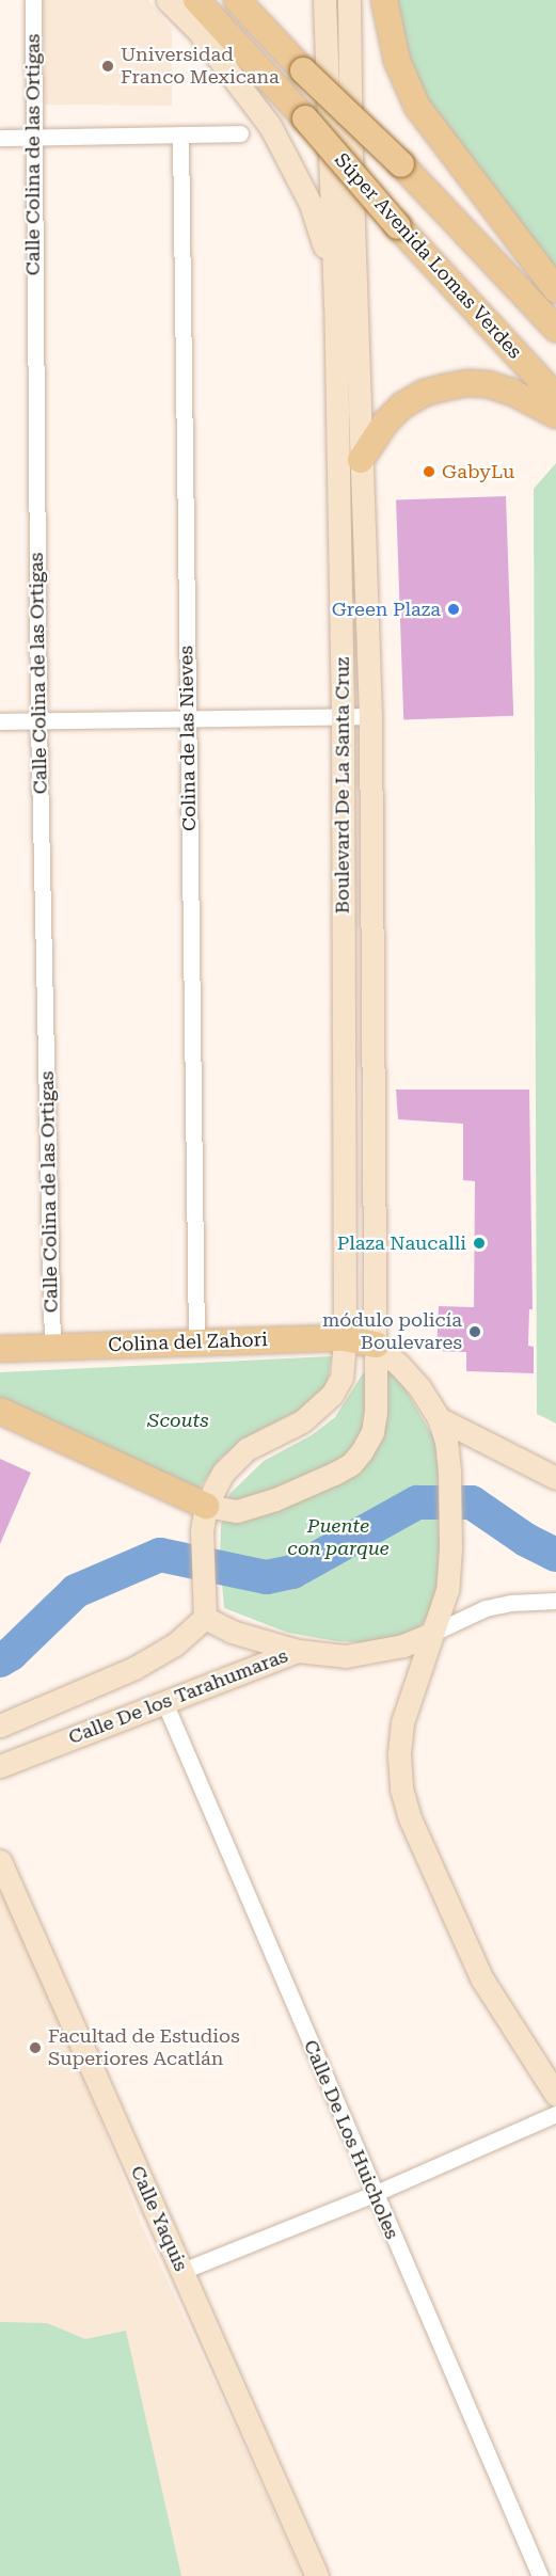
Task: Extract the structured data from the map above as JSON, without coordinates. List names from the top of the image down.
{
  "streets": {
    "main road": [
      "Súper Avenida Lomas Verdes",
      "Boulevard De La Santa Cruz",
      "Colina del Zahori",
      "Calle De los Tarahumaras",
      "Calle Yaquis"
    ],
    "street": ["Calle Colina de las Ortigas", "Colina de las Nieves", "Calle De Los Huicholes"]
  },
  "crossings": [
    ["Calle Colina de las Ortigas", "Colina del Zahori"],
    ["Colina de las Nieves", "Colina del Zahori"],
    ["Boulevard De La Santa Cruz", "Colina del Zahori"],
    ["Boulevard De La Santa Cruz", "Calle De los Tarahumaras"],
    ["Calle De los Tarahumaras", "Calle De Los Huicholes"]
  ],
  "parks": ["Scouts", "Puente con parque"],
  "places": [
    "Universidad Franco Mexicana",
    "GabyLu",
    "Green Plaza",
    "Plaza Naucalli",
    "módulo policía Boulevares",
    "Facultad de Estudios Superiores Acatlán"
  ]
}
